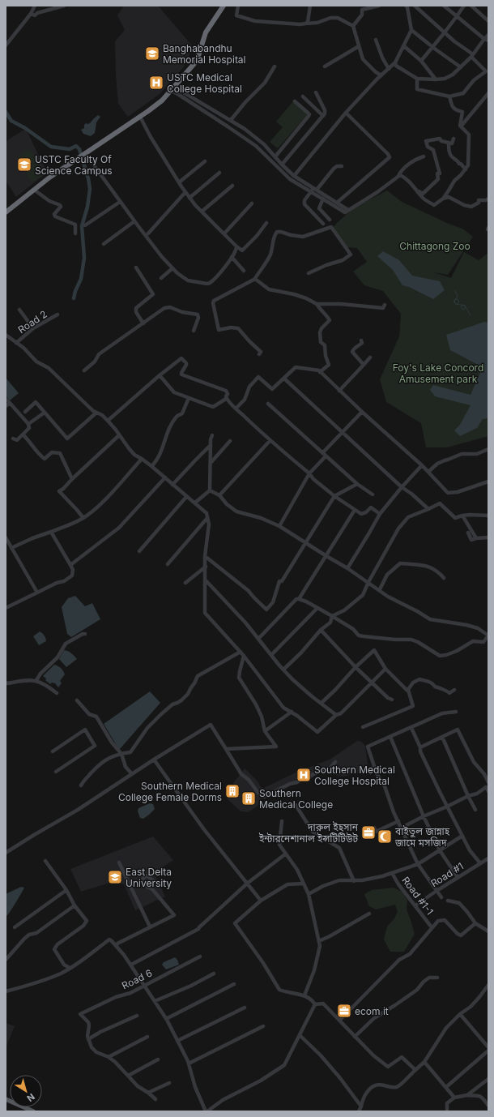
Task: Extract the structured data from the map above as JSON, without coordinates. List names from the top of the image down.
{
  "streets": {
    "street": [
      "Road 2",
      "Road #1",
      "Road #1-1",
      "Road 6"
    ]
  },
  "crossings": [
    ["Road #1", "Road #1-1"]
  ],
  "parks": ["Chittagong Zoo", "Foy's Lake Concord Amusement park"],
  "places": {
    "school or university": ["Banghabandhu Memorial Hospital", "USTC Faculty Of Science Campus", "East Delta University"],
    "hospital": ["USTC Medical College Hospital", "Southern Medical College Hospital"],
    "building": ["Southern Medical College Female Dorms", "Southern Medical College"],
    "office": ["দারুল ইহসান ইন্টারনেশানাল ইন্সটিটিউট", "ecom it"],
    "mosque": ["বাইতুল জান্নাহ জামে মসজিদ"]
  },
  "north": "bottom right"
}
